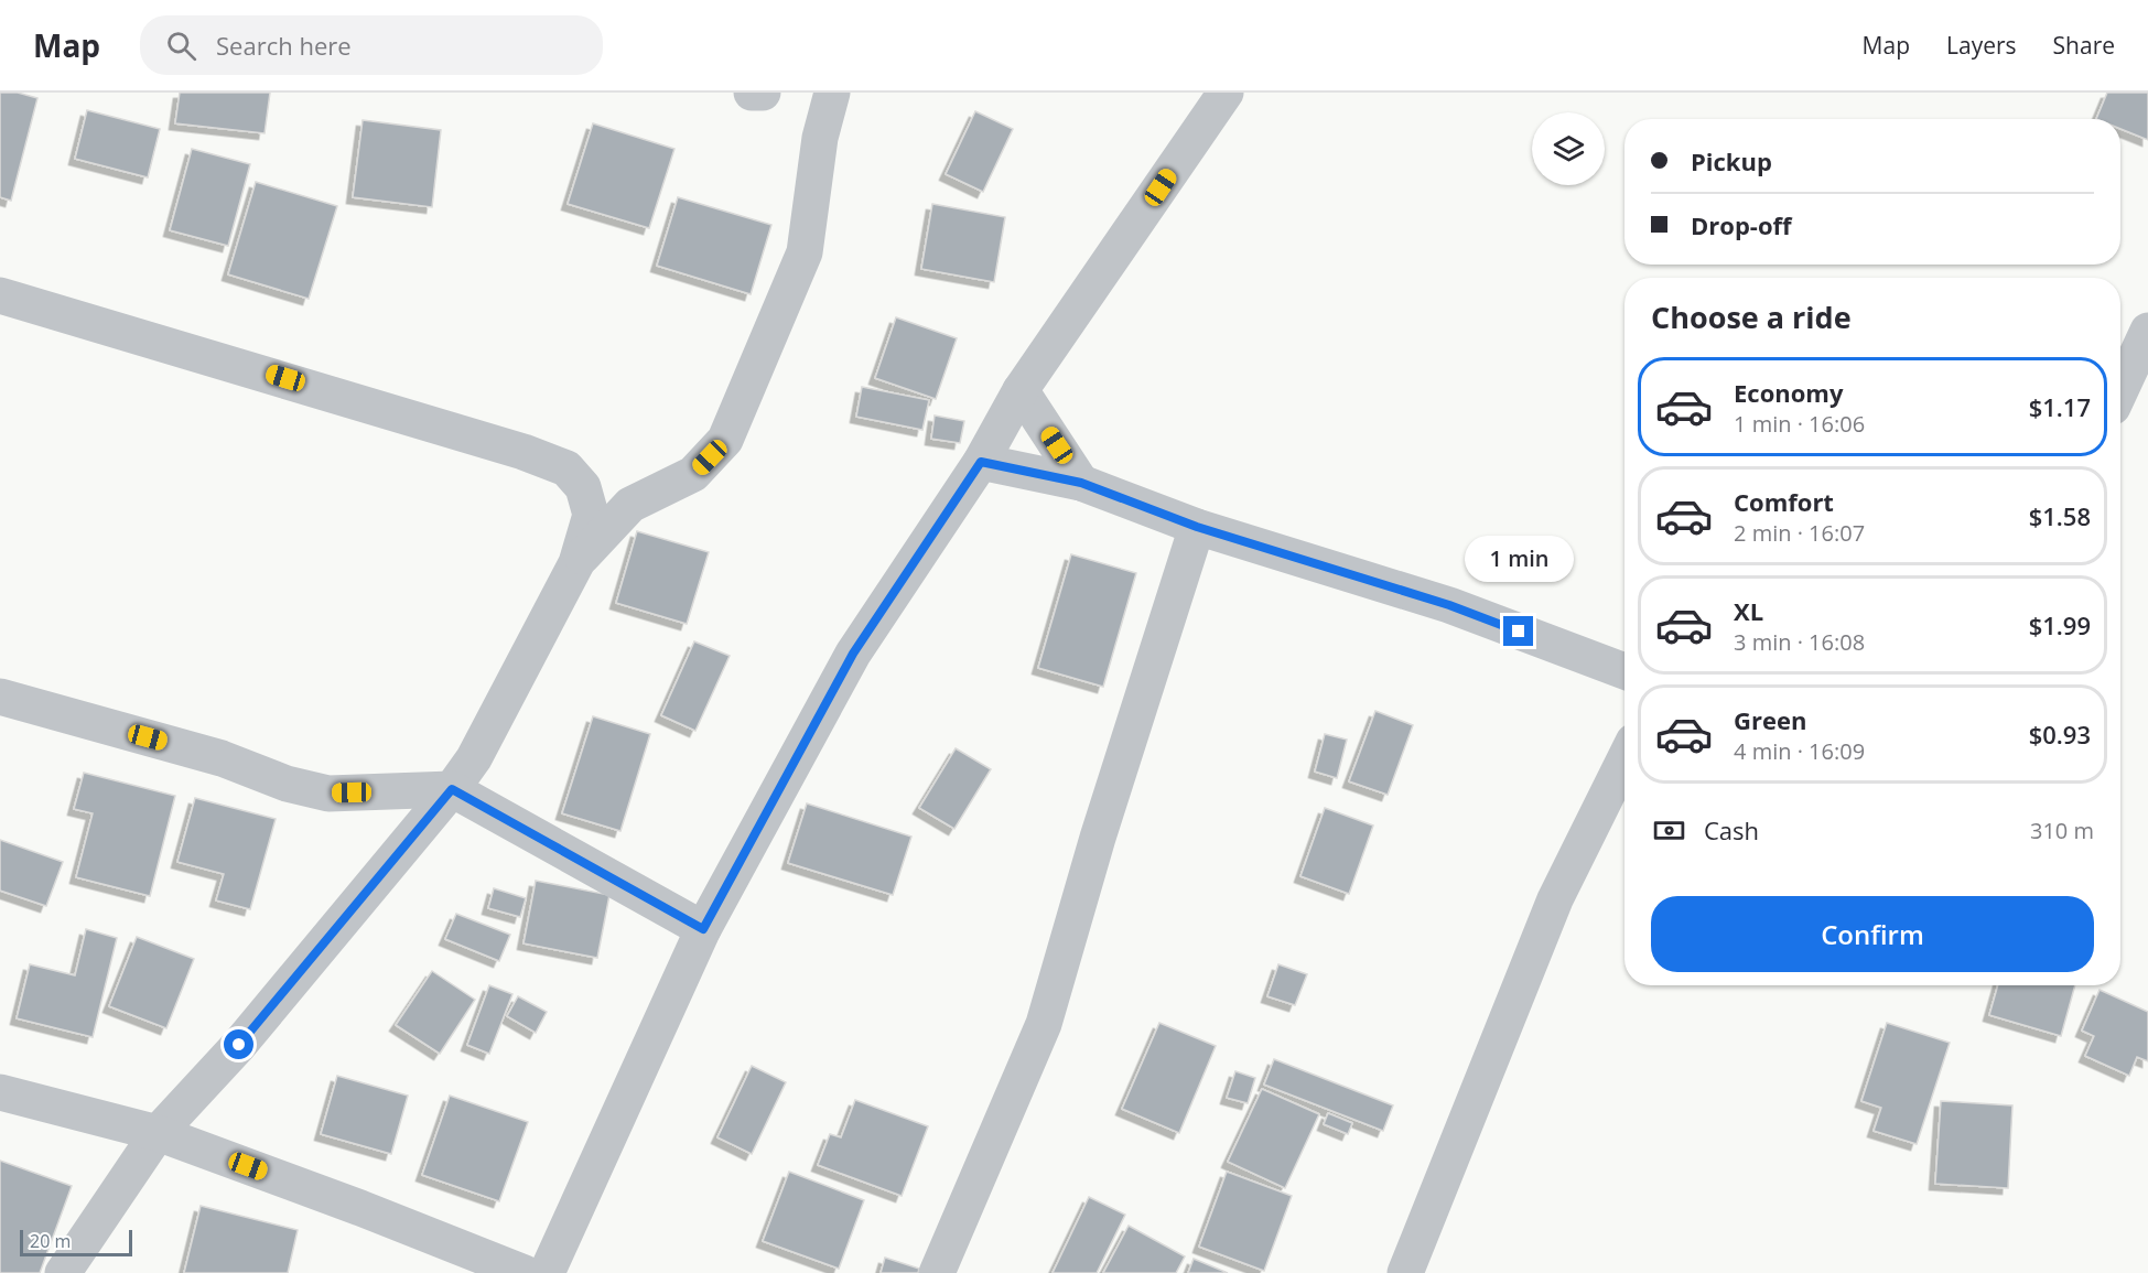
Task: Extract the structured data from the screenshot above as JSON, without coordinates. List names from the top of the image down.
{
  "scale_bar": "20 m",
  "page": {
    "header": "Map",
    "search": "Search here",
    "nav": ["Map", "Layers", "Share"],
    "banner": ["Pickup", "Drop-off"],
    "heading": "Choose a ride",
    "list": [
      {
        "name": "Economy",
        "note": "1 min · 16:06",
        "value": "$1.17"
      },
      {
        "name": "Comfort",
        "note": "2 min · 16:07",
        "value": "$1.58"
      },
      {
        "name": "XL",
        "note": "3 min · 16:08",
        "value": "$1.99"
      },
      {
        "name": "Green",
        "note": "4 min · 16:09",
        "value": "$0.93"
      }
    ],
    "bubble": "1 min",
    "pay": ["Cash", "310 m"],
    "buttons": "Confirm",
    "scale": "20 m"
  }
}
